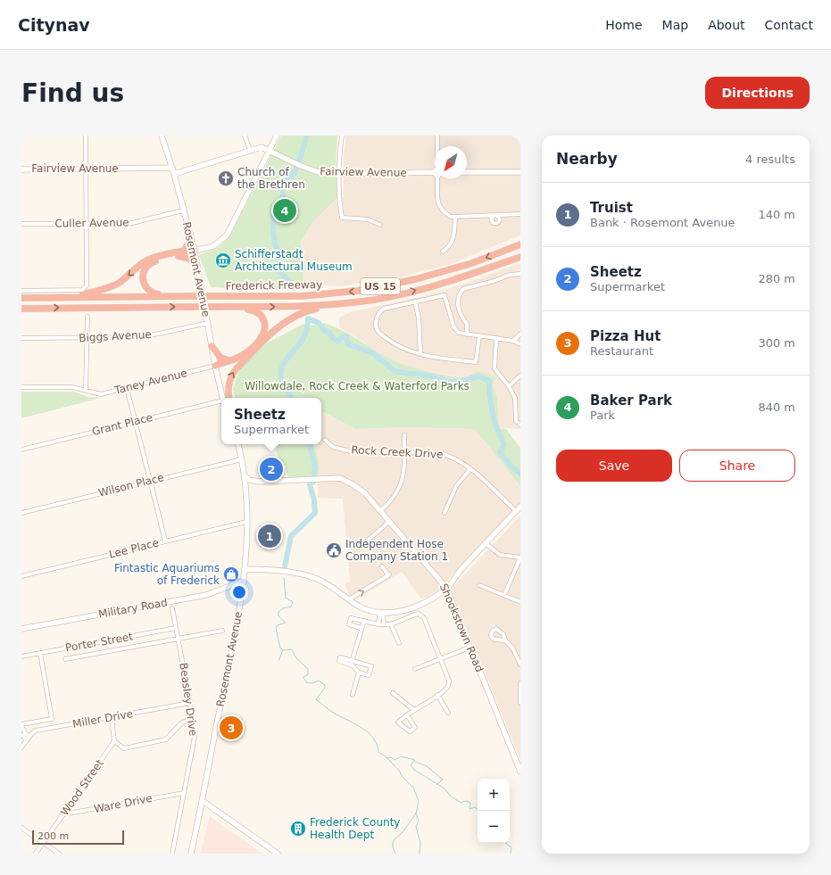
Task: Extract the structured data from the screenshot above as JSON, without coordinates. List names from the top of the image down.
{
  "streets": {
    "highway": ["Frederick Freeway", "US 15"],
    "street": [
      "Fairview Avenue",
      "Culler Avenue",
      "Rosemont Avenue",
      "Biggs Avenue",
      "Taney Avenue",
      "Grant Place",
      "Rock Creek Drive",
      "Wilson Place",
      "Lee Place",
      "Military Road",
      "Shookstown Road",
      "Porter Street",
      "Beasley Drive",
      "Miller Drive",
      "Wood Street",
      "Ware Drive"
    ]
  },
  "crossings": [
    ["Fairview Avenue", "Rosemont Avenue"],
    ["Culler Avenue", "Rosemont Avenue"],
    ["Rosemont Avenue", "Biggs Avenue"],
    ["Rosemont Avenue", "Taney Avenue"],
    ["Rosemont Avenue", "Wilson Place"],
    ["Rosemont Avenue", "Lee Place"],
    ["Rosemont Avenue", "Military Road"],
    ["Porter Street", "Beasley Drive"],
    ["Beasley Drive", "Miller Drive"],
    ["Beasley Drive", "Ware Drive"],
    ["Wood Street", "Ware Drive"]
  ],
  "parks": ["Willowdale, Rock Creek & Waterford Parks"],
  "places": {
    "church": ["Church of the Brethren"],
    "museum": ["Schifferstadt Architectural Museum"],
    "public building": ["Independent Hose Company Station 1"],
    "shop": ["Fintastic Aquariums of Frederick"],
    "building": ["Frederick County Health Dept"]
  },
  "scale_bar": "200 m",
  "north": "bottom left",
  "page": {
    "header": "Citynav",
    "nav": [
      "Home",
      "Map",
      "About",
      "Contact"
    ],
    "buttons": [
      "Directions",
      ["Save", "Share"]
    ],
    "title": "Find us",
    "heading": ["Nearby", "4 results"],
    "list": [
      {
        "mark": "1",
        "name": "Truist",
        "note": "Bank · Rosemont Avenue",
        "value": "140 m"
      },
      {
        "mark": "2",
        "name": "Sheetz",
        "note": "Supermarket",
        "value": "280 m"
      },
      {
        "mark": "3",
        "name": "Pizza Hut",
        "note": "Restaurant",
        "value": "300 m"
      },
      {
        "mark": "4",
        "name": "Baker Park",
        "note": "Park",
        "value": "840 m"
      }
    ],
    "pins": [
      "4",
      "2",
      "1",
      "3"
    ],
    "popup": ["Sheetz", "Supermarket"],
    "map_buttons": ["+", "−"],
    "scale": "200 m"
  }
}
